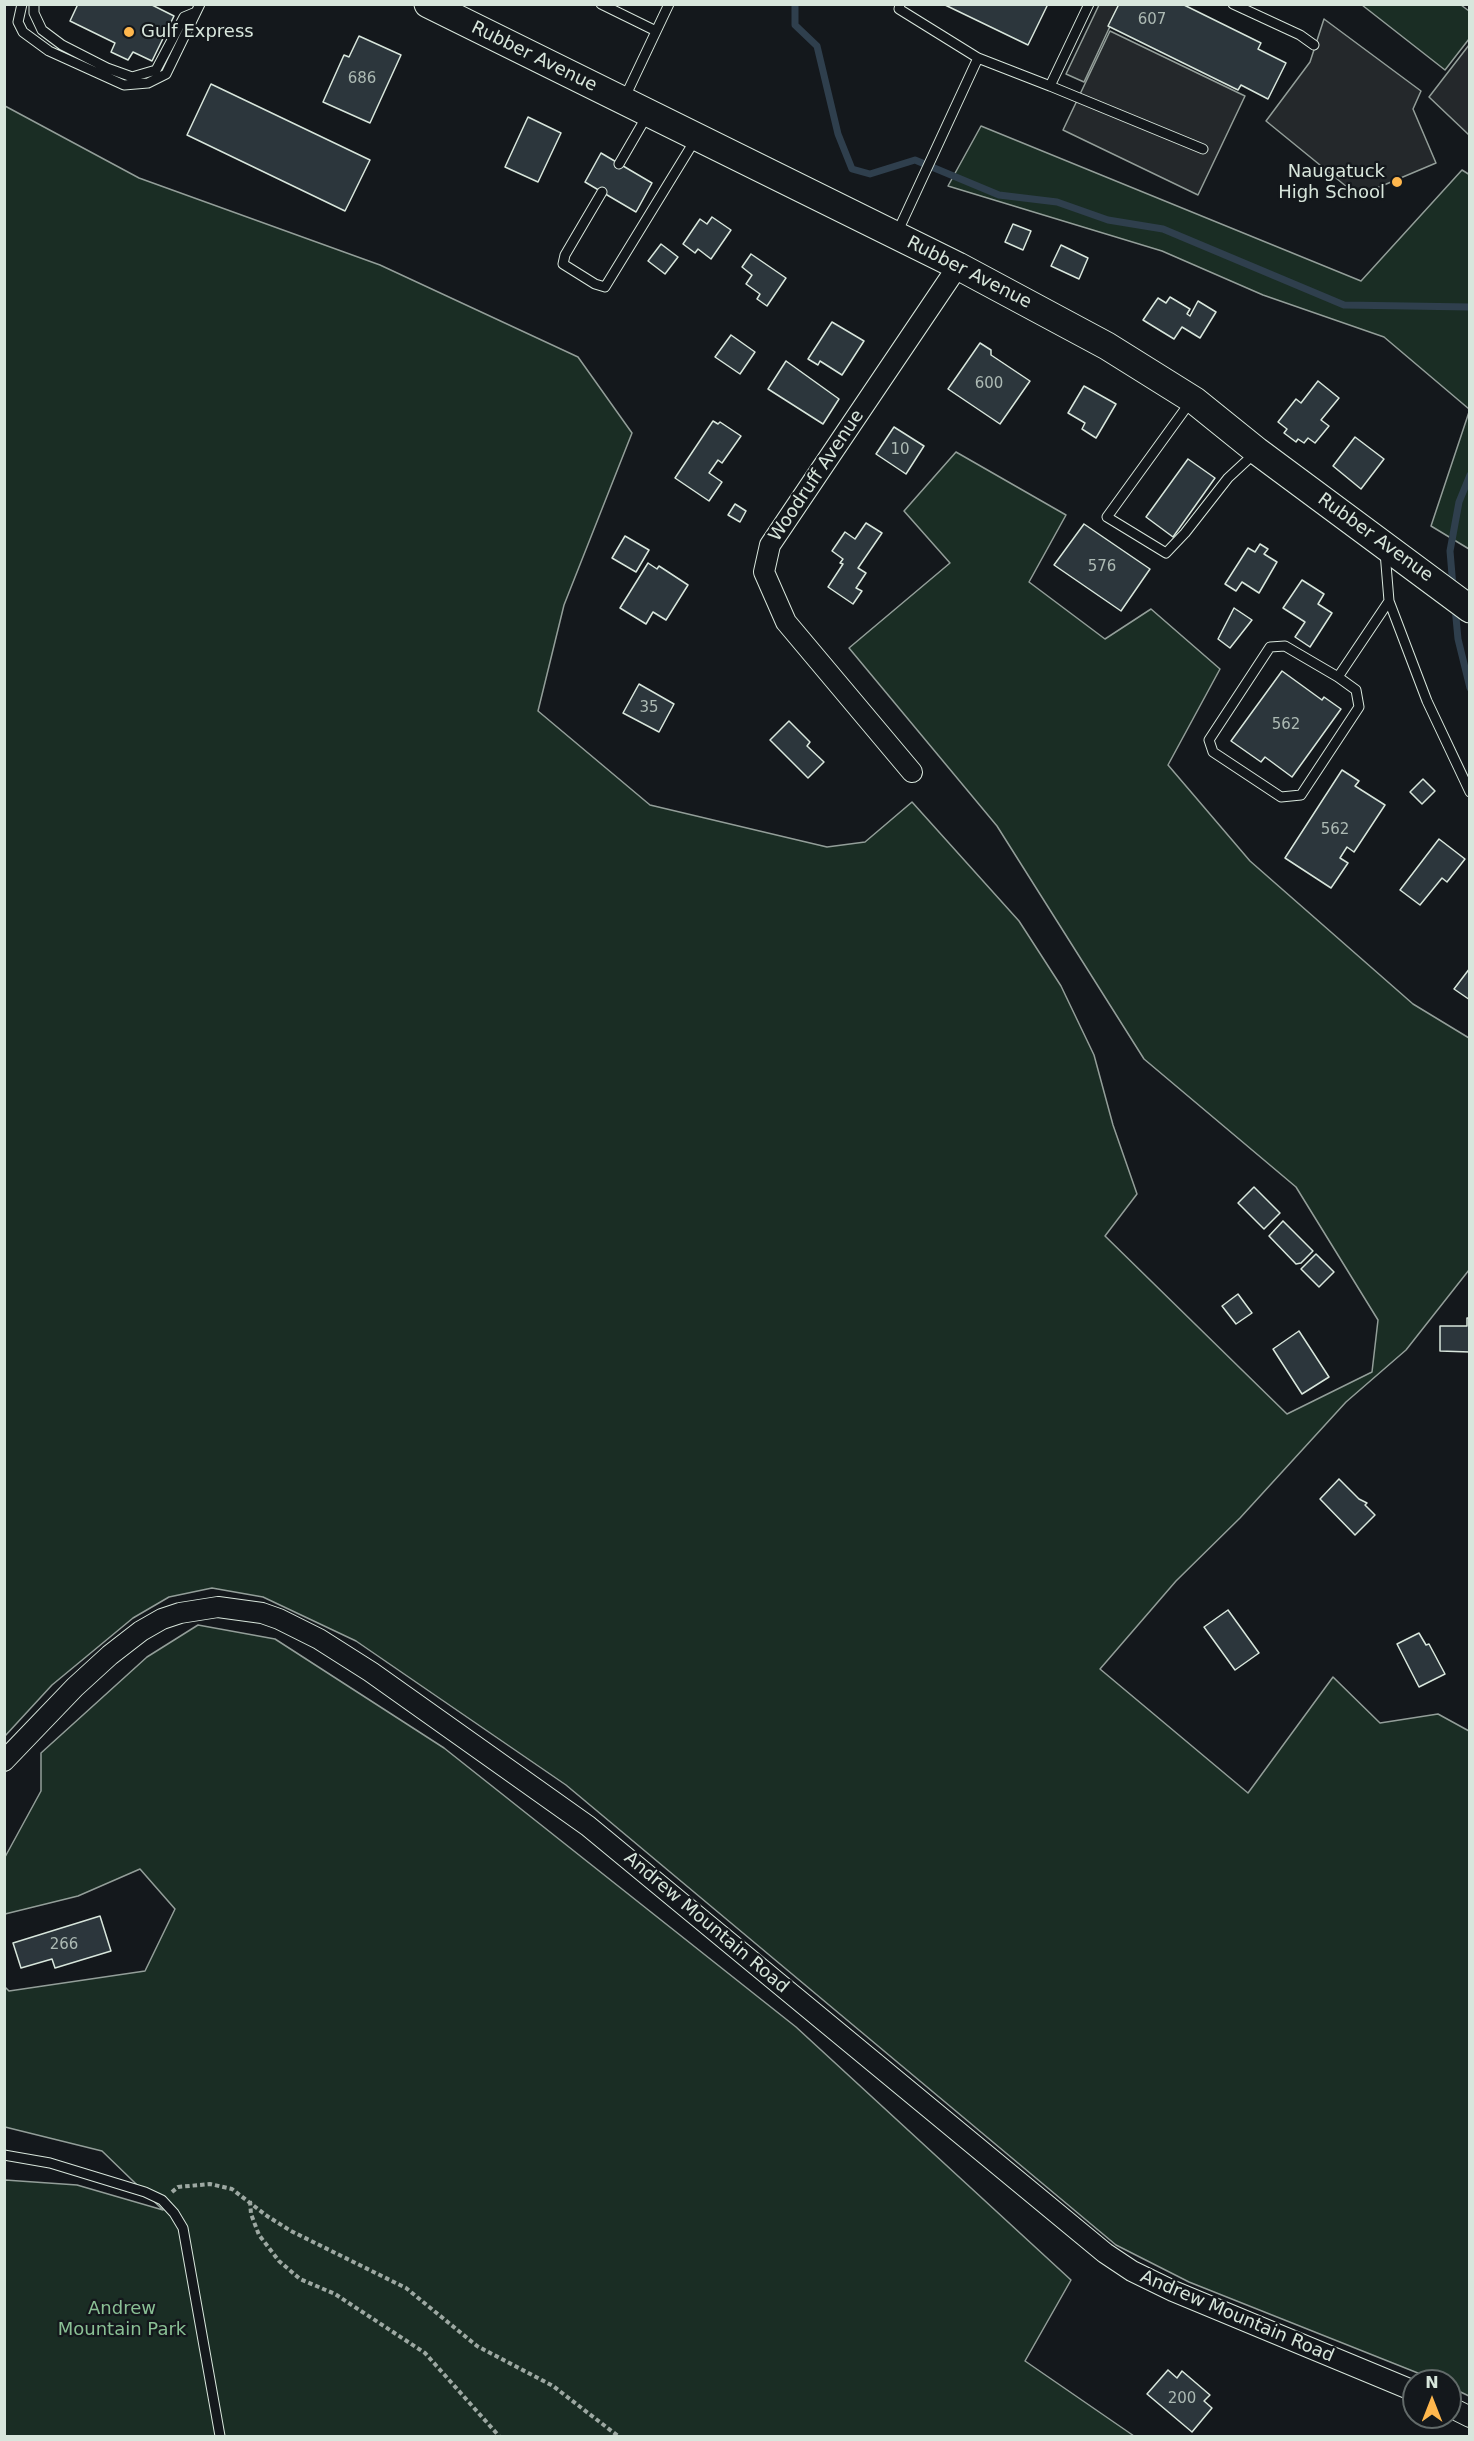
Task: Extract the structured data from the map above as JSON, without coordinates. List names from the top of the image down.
{
  "streets": {
    "street": ["Rubber Avenue", "Woodruff Avenue", "Andrew Mountain Road"]
  },
  "crossings": [
    ["Rubber Avenue", "Woodruff Avenue"]
  ],
  "parks": ["Andrew Mountain Park"],
  "places": ["Gulf Express", "Naugatuck High School"],
  "house_numbers": [
    "607",
    "686",
    "600",
    "10",
    "576",
    "35",
    "562",
    "562",
    "266",
    "200"
  ],
  "north": "top"
}
